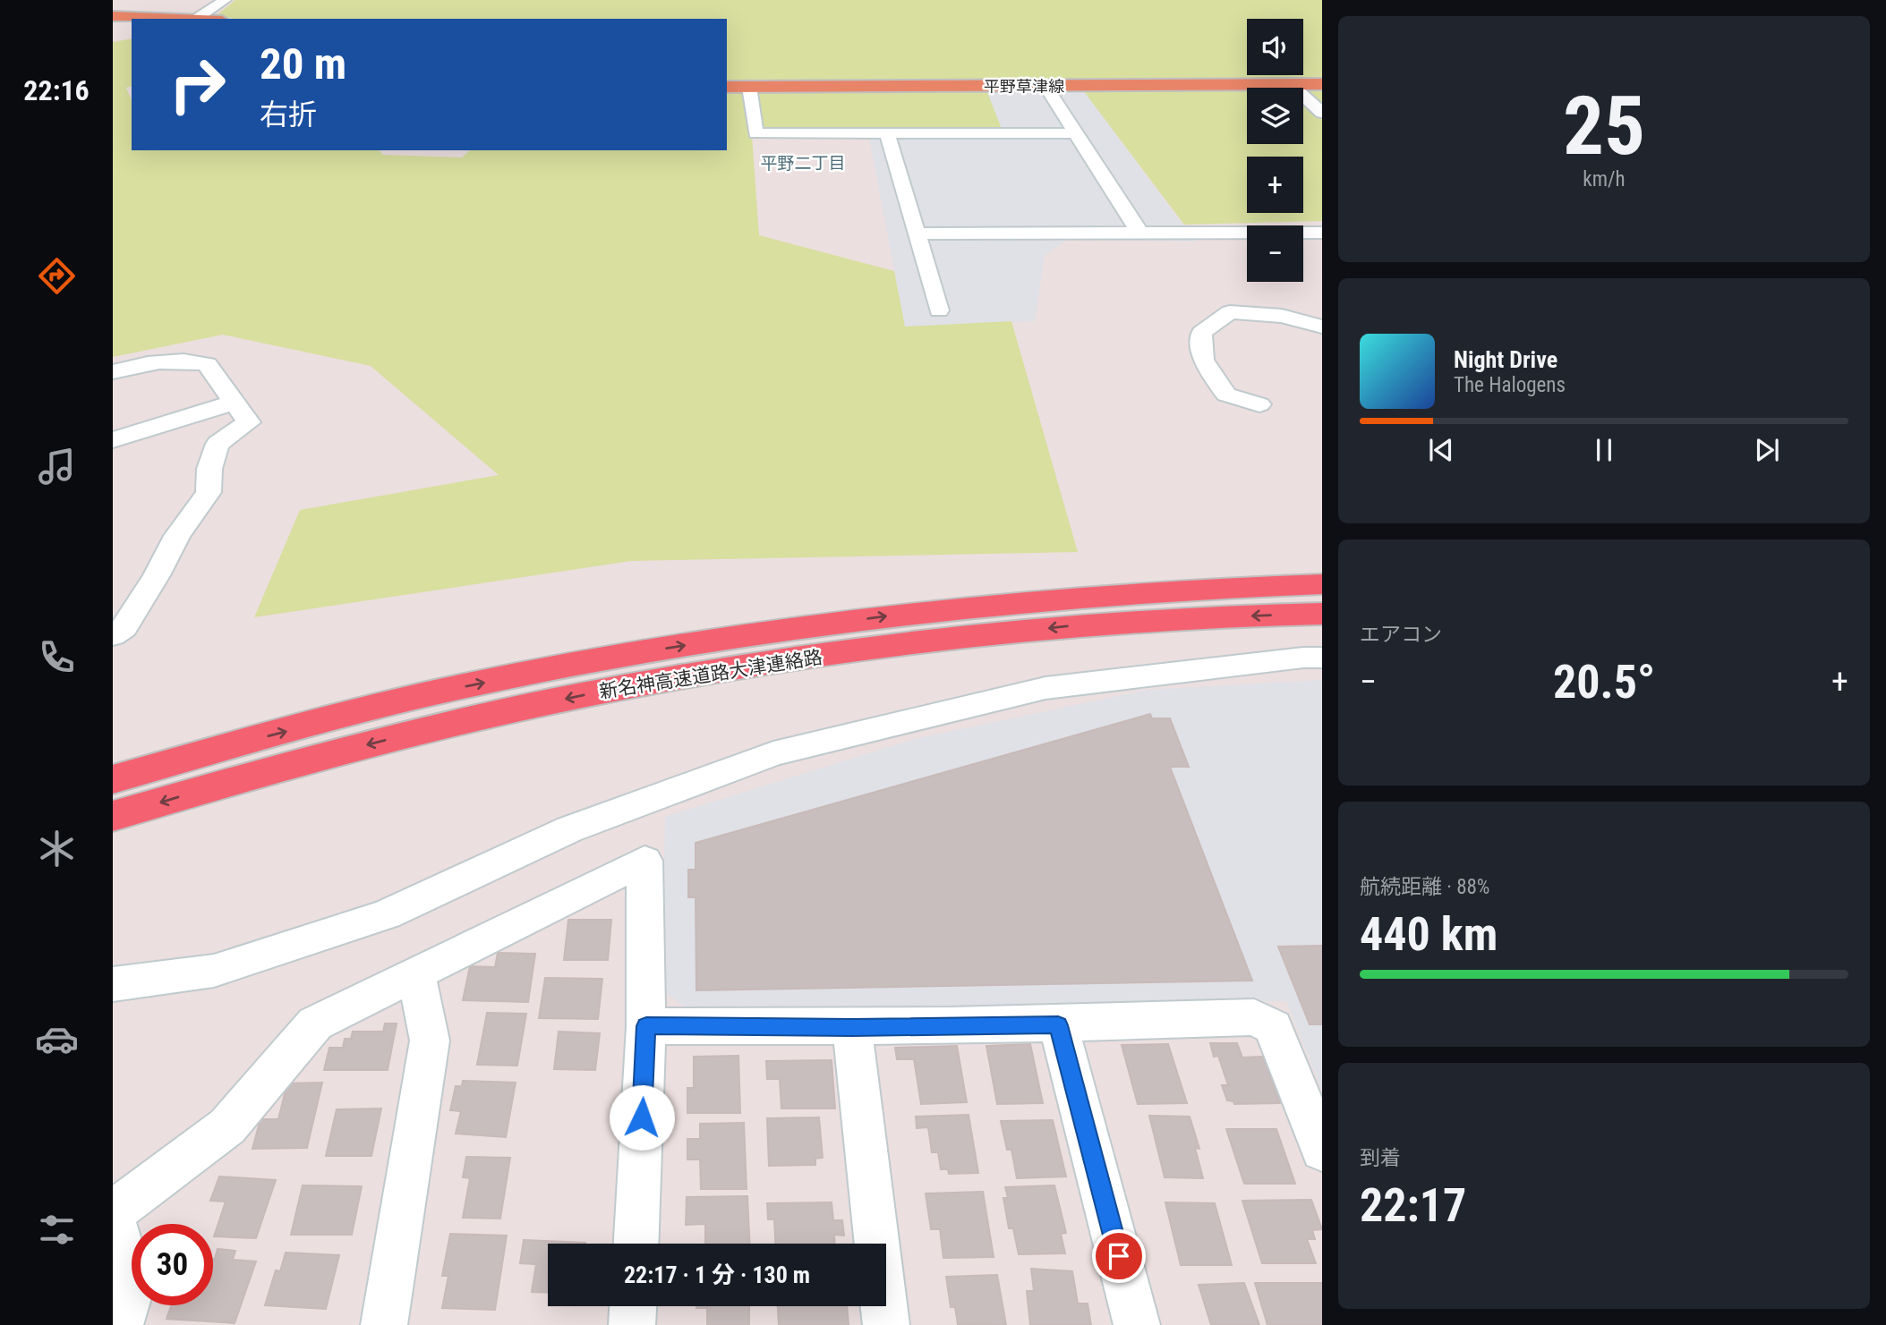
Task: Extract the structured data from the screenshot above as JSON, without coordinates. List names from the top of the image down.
{
  "streets": {
    "highway": ["新名神高速道路大津連絡路"],
    "main road": ["平野草津線"]
  },
  "districts": ["平野二丁目"],
  "page": {
    "tabs": "22:16",
    "tile": [
      ["25", "km/h"],
      "エアコン",
      ["航続距離 · 88%", "440 km"],
      ["到着", "22:17"]
    ],
    "map_buttons": ["+", "−"],
    "turn": ["20 m", "右折"],
    "song": ["Night Drive", "The Halogens"],
    "heat": ["−", "20.5°", "+"],
    "limit": "30",
    "trip": "22:17 · 1 分 · 130 m"
  }
}
